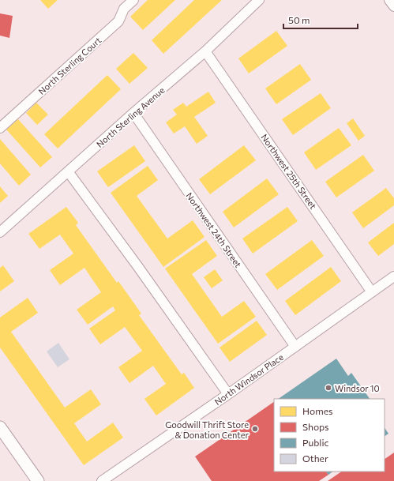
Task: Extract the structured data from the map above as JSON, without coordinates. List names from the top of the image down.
{
  "streets": {
    "street": [
      "North Sterling Court",
      "North Sterling Avenue",
      "Northwest 25th Street",
      "Northwest 24th Street",
      "North Windsor Place"
    ]
  },
  "crossings": [
    ["North Sterling Avenue", "Northwest 25th Street"],
    ["North Sterling Avenue", "Northwest 24th Street"],
    ["Northwest 25th Street", "North Windsor Place"],
    ["Northwest 24th Street", "North Windsor Place"]
  ],
  "places": ["Windsor 10", "Goodwill Thrift Store & Donation Center"],
  "legend": [
    "Homes",
    "Shops",
    "Public",
    "Other"
  ],
  "scale_bar": "50 m"
}
